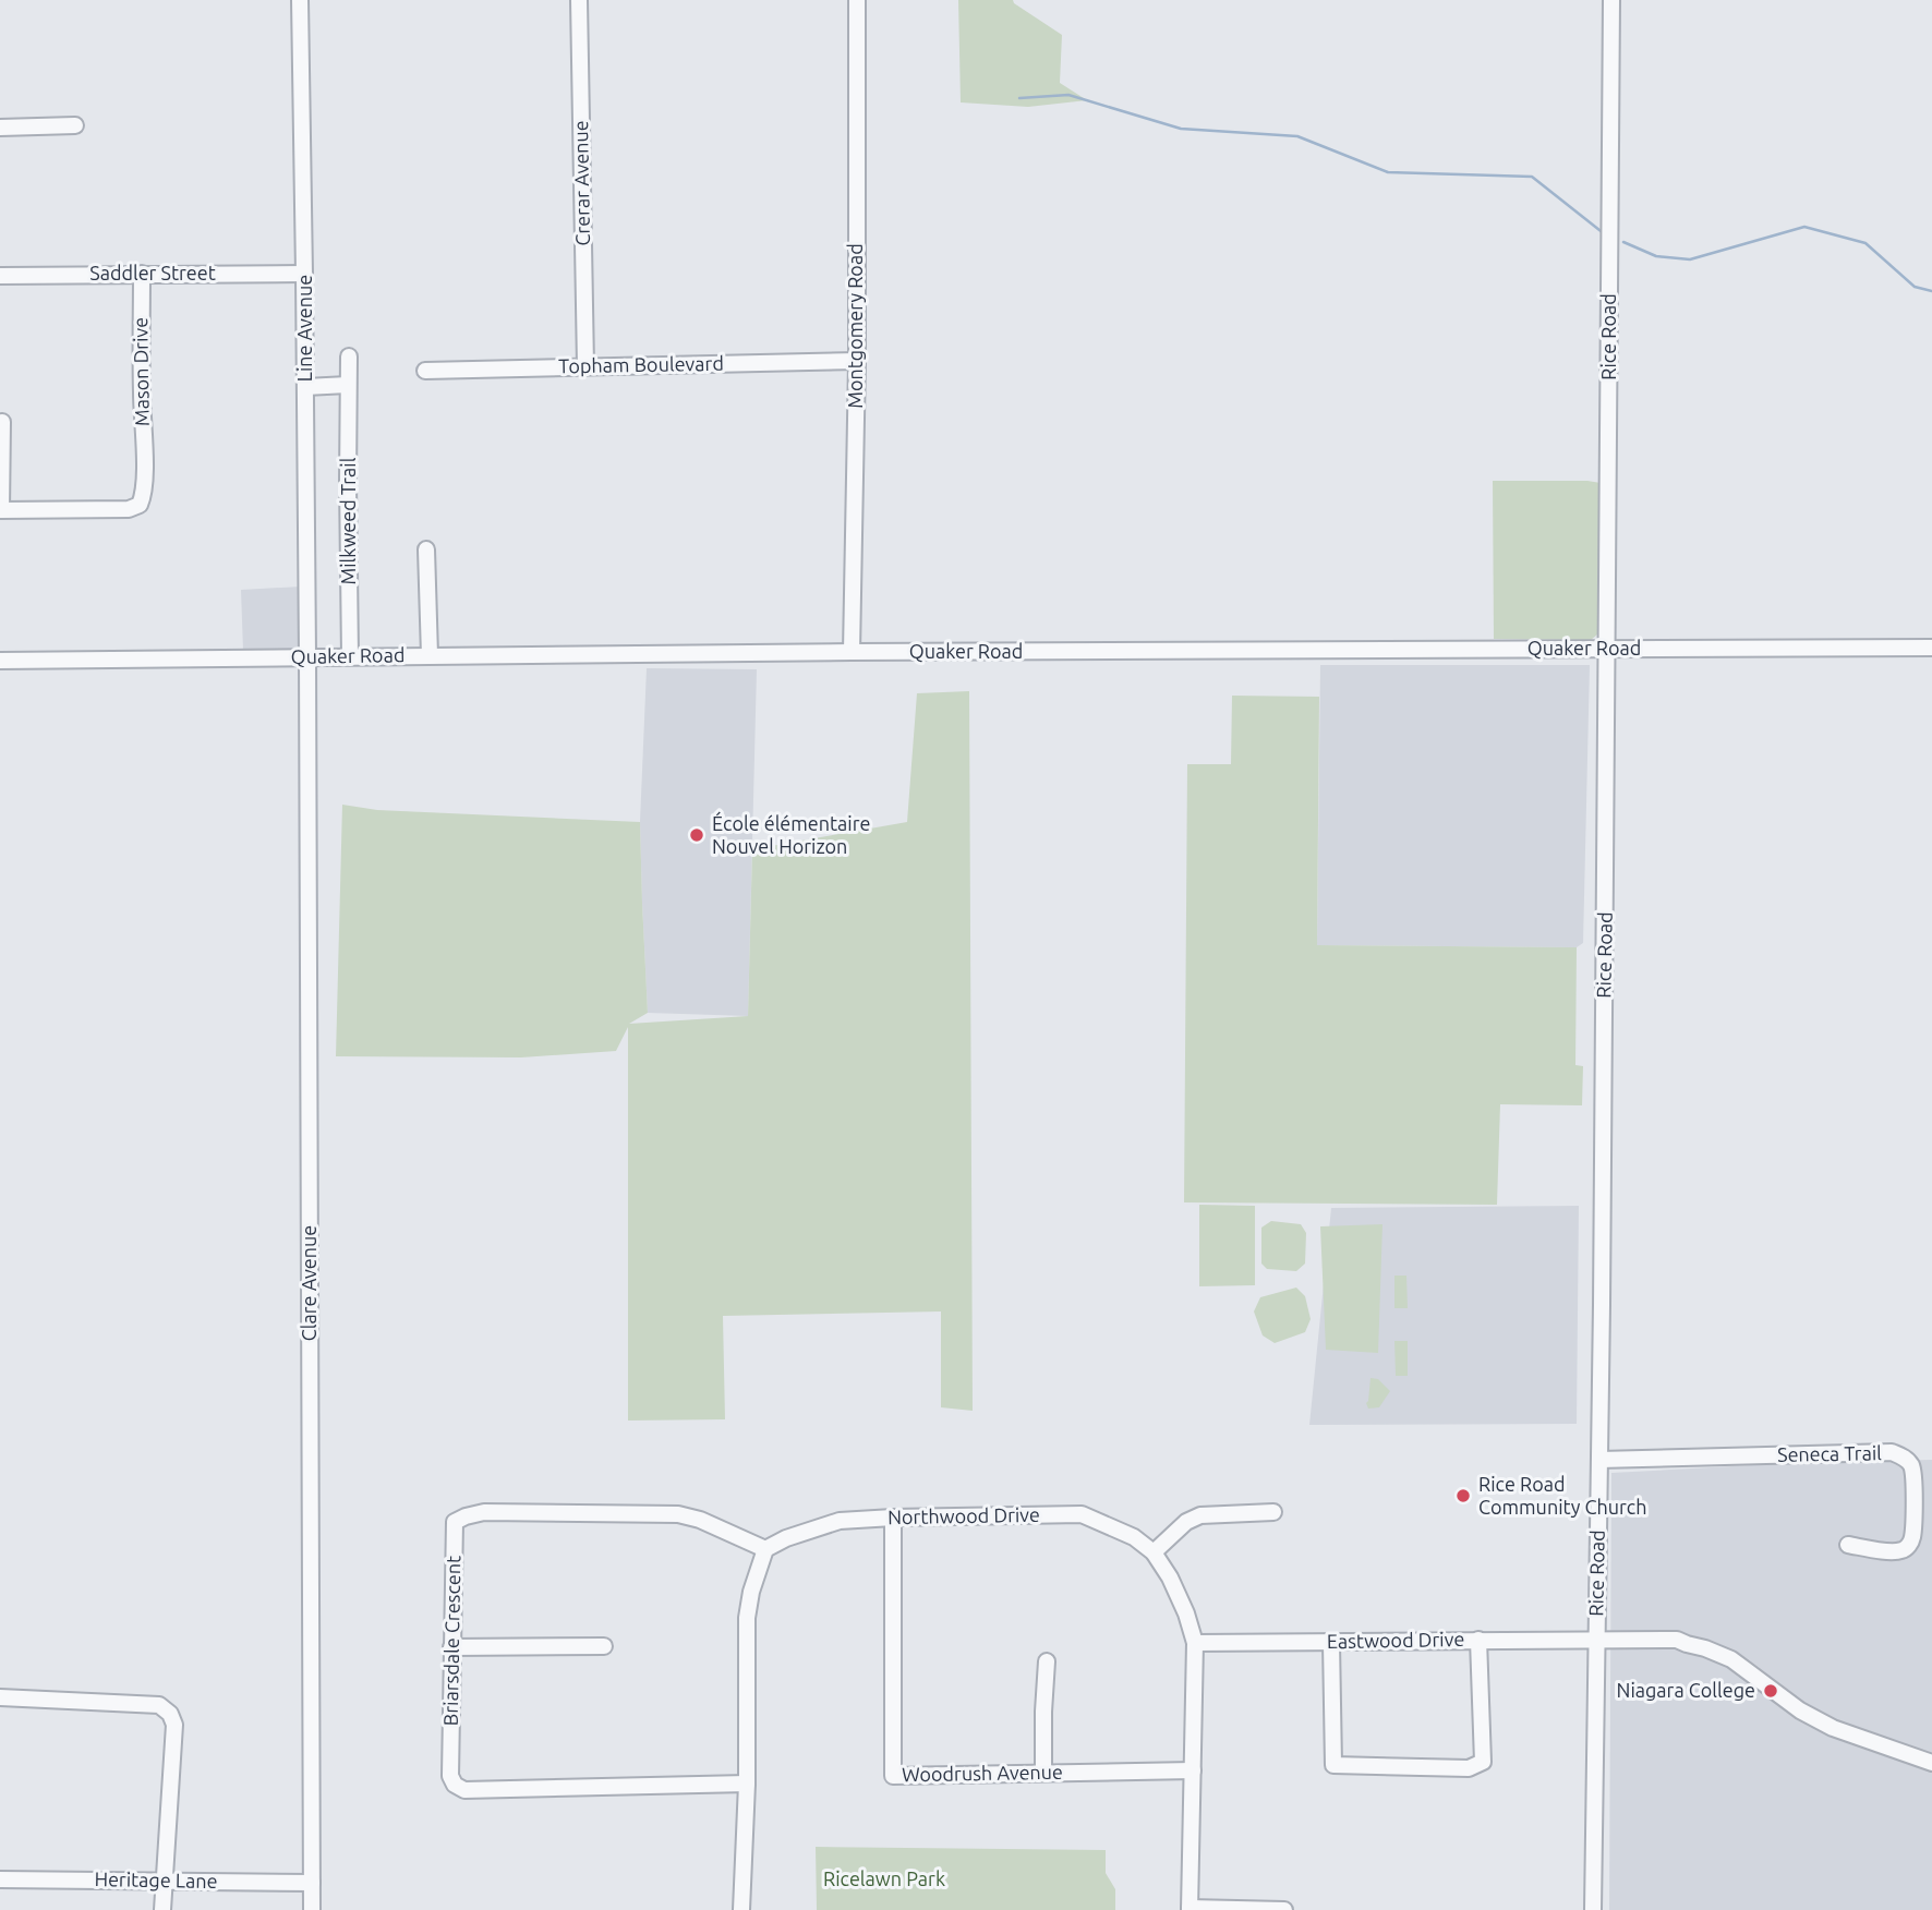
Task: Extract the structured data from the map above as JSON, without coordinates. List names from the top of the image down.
{
  "streets": {
    "street": [
      "Crerar Avenue",
      "Saddler Street",
      "Montgomery Road",
      "Line Avenue",
      "Rice Road",
      "Topham Boulevard",
      "Mason Drive",
      "Milkweed Trail",
      "Quaker Road",
      "Clare Avenue",
      "Seneca Trail",
      "Northwood Drive",
      "Briarsdale Crescent",
      "Eastwood Drive",
      "Woodrush Avenue",
      "Heritage Lane"
    ]
  },
  "crossings": [
    ["Crerar Avenue", "Topham Boulevard"],
    ["Saddler Street", "Line Avenue"],
    ["Saddler Street", "Mason Drive"],
    ["Montgomery Road", "Topham Boulevard"],
    ["Montgomery Road", "Quaker Road"],
    ["Line Avenue", "Quaker Road"],
    ["Line Avenue", "Clare Avenue"],
    ["Rice Road", "Quaker Road"],
    ["Rice Road", "Seneca Trail"],
    ["Rice Road", "Eastwood Drive"],
    ["Milkweed Trail", "Quaker Road"],
    ["Quaker Road", "Clare Avenue"],
    ["Clare Avenue", "Heritage Lane"],
    ["Northwood Drive", "Briarsdale Crescent"],
    ["Northwood Drive", "Eastwood Drive"],
    ["Northwood Drive", "Woodrush Avenue"]
  ],
  "parks": ["Ricelawn Park"],
  "places": ["École élémentaire Nouvel Horizon", "Rice Road Community Church", "Niagara College"]
}
